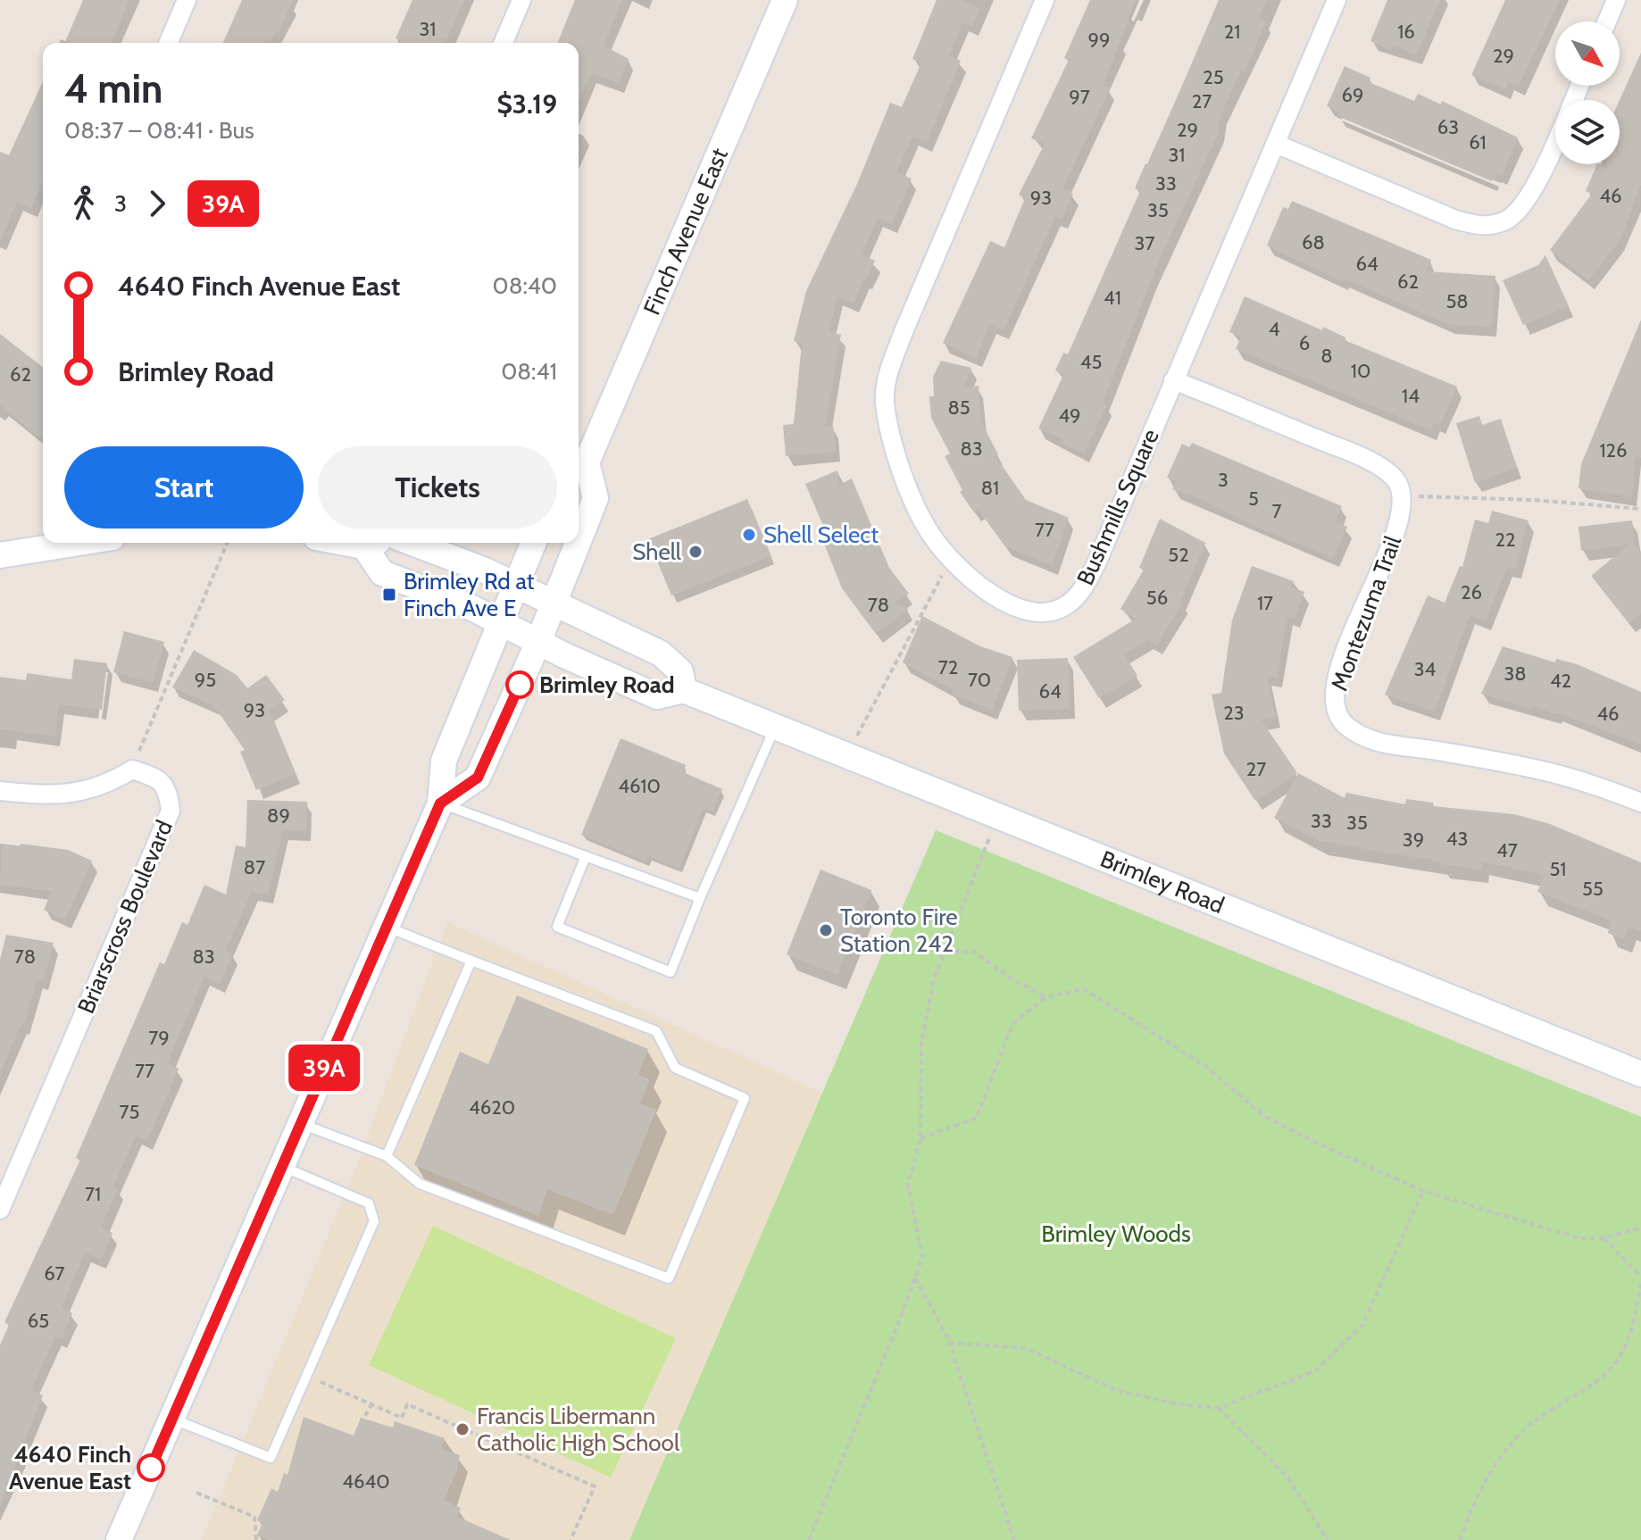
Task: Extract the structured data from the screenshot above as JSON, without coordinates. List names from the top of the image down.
{
  "streets": {
    "main road": ["Finch Avenue East", "Brimley Road"],
    "street": ["Bushmills Square", "Montezuma Trail", "Briarscross Boulevard"]
  },
  "crossings": [
    ["Finch Avenue East", "Brimley Road"]
  ],
  "parks": ["Brimley Woods"],
  "places": {
    "other": [
      "Shell Select",
      "Shell",
      "Brimley Road",
      "Toronto Fire Station 242",
      "Francis Libermann Catholic High School",
      "4640 Finch Avenue East"
    ],
    "transit": ["Brimley Rd at Finch Ave E"]
  },
  "lines": ["bus line 39A"],
  "house_numbers": [
    "31",
    "21",
    "16",
    "99",
    "29",
    "25",
    "69",
    "97",
    "27",
    "63",
    "29",
    "61",
    "31",
    "33",
    "46",
    "93",
    "35",
    "68",
    "37",
    "64",
    "62",
    "41",
    "58",
    "4",
    "6",
    "8",
    "45",
    "10",
    "62",
    "14",
    "85",
    "49",
    "83",
    "126",
    "3",
    "81",
    "5",
    "7",
    "77",
    "22",
    "52",
    "26",
    "56",
    "17",
    "78",
    "72",
    "34",
    "38",
    "95",
    "70",
    "42",
    "64",
    "93",
    "23",
    "46",
    "27",
    "4610",
    "89",
    "33",
    "35",
    "43",
    "39",
    "47",
    "87",
    "51",
    "55",
    "78",
    "83",
    "79",
    "77",
    "4620",
    "75",
    "71",
    "67",
    "65",
    "4640"
  ],
  "north": "bottom right",
  "page": {
    "on_map": "39A",
    "heading": ["4 min", "08:37 – 08:41 · Bus", "$3.19"],
    "legs": ["3", "39A"],
    "list": [
      {
        "name": "4640 Finch Avenue East",
        "value": "08:40"
      },
      {
        "name": "Brimley Road",
        "value": "08:41"
      }
    ],
    "buttons": ["Start", "Tickets"]
  }
}
